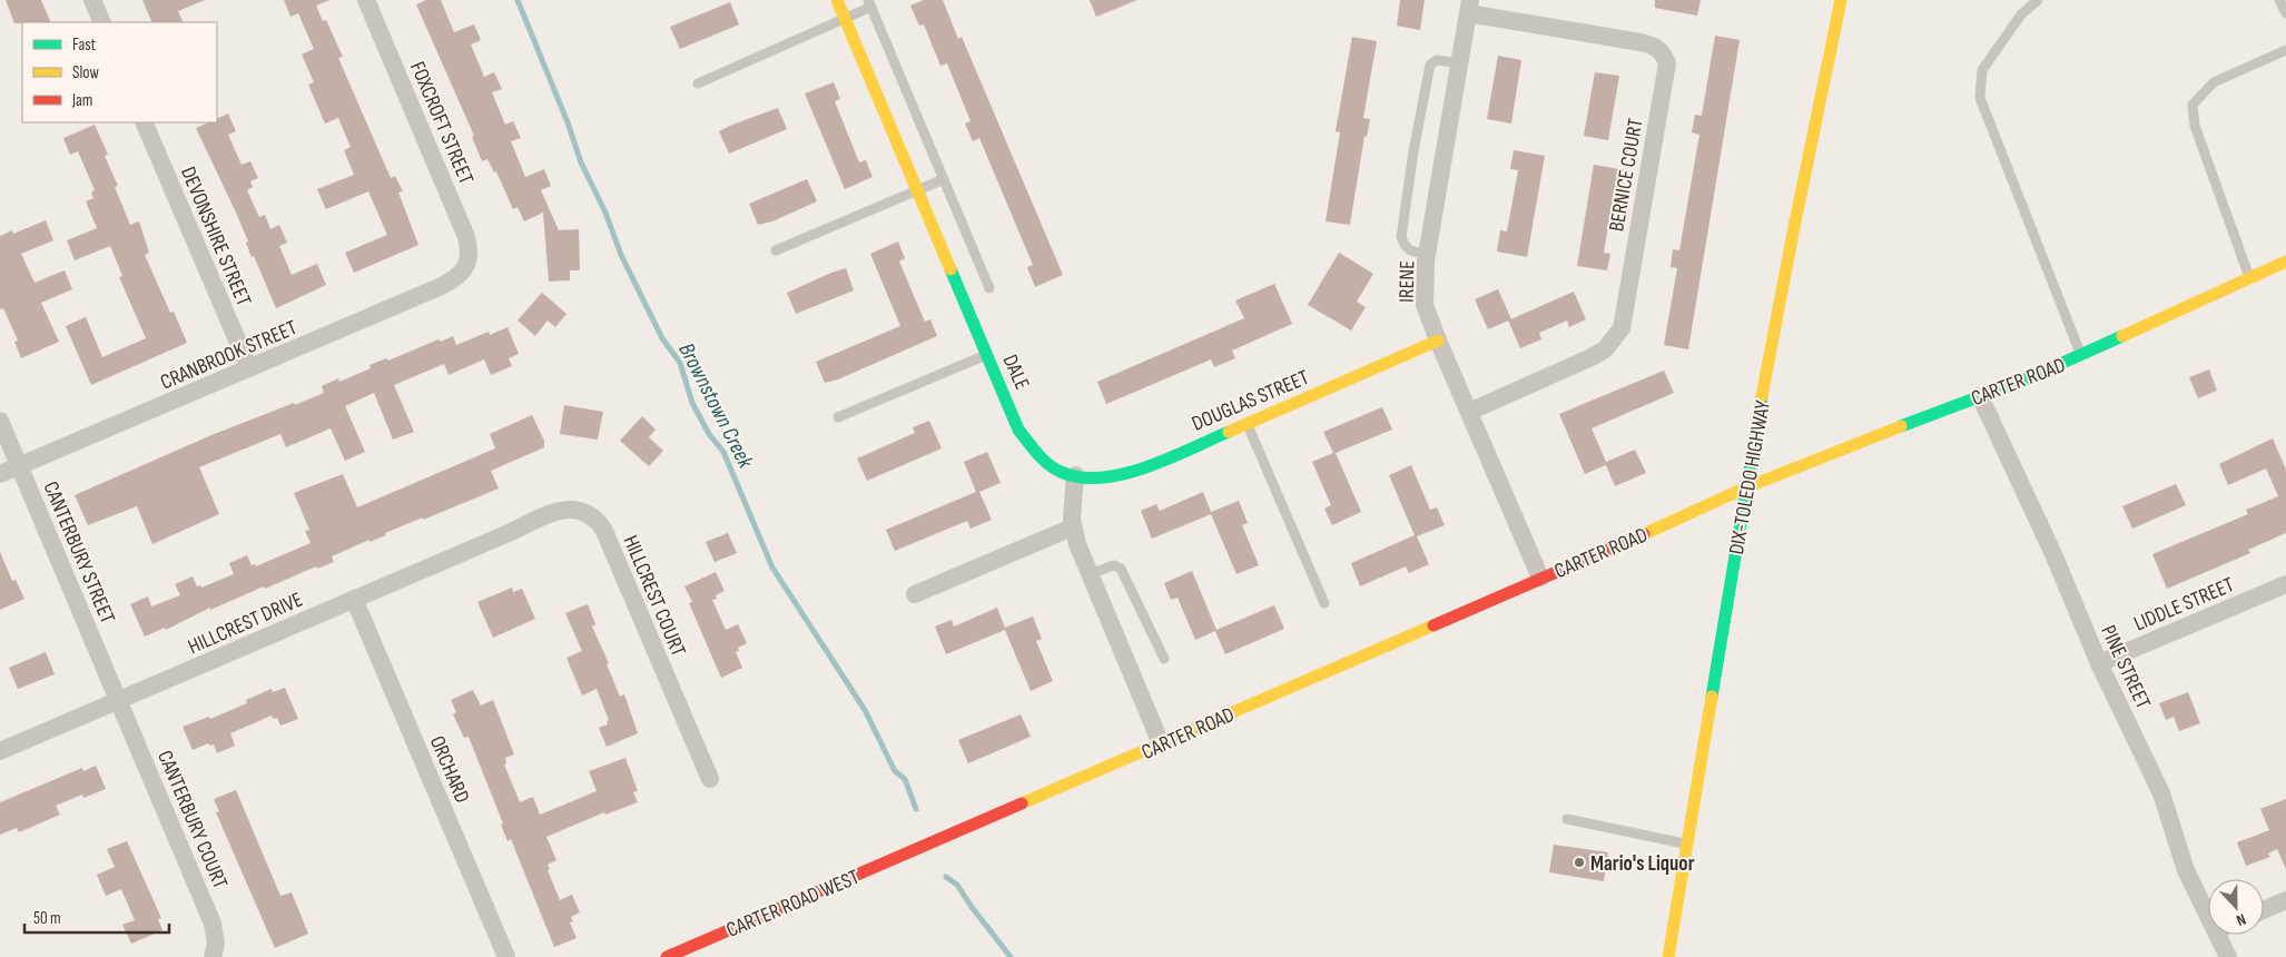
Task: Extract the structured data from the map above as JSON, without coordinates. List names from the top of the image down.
{
  "streets": {
    "street": [
      "FOXCROFT STREET",
      "BERNICE COURT",
      "DEVONSHIRE STREET",
      "IRENE",
      "CRANBROOK STREET",
      "DALE",
      "CARTER ROAD",
      "DOUGLAS STREET",
      "DIX-TOLEDO HIGHWAY",
      "CANTERBURY STREET",
      "HILLCREST COURT",
      "LIDDLE STREET",
      "HILLCREST DRIVE",
      "PINE STREET",
      "ORCHARD",
      "CANTERBURY COURT",
      "CARTER ROAD WEST"
    ]
  },
  "crossings": [
    ["FOXCROFT STREET", "CRANBROOK STREET"],
    ["BERNICE COURT", "IRENE"],
    ["DEVONSHIRE STREET", "CRANBROOK STREET"],
    ["IRENE", "CARTER ROAD"],
    ["IRENE", "DOUGLAS STREET"],
    ["CRANBROOK STREET", "CANTERBURY STREET"],
    ["DALE", "DOUGLAS STREET"],
    ["CARTER ROAD", "DIX-TOLEDO HIGHWAY"],
    ["CARTER ROAD", "PINE STREET"],
    ["CARTER ROAD", "CARTER ROAD WEST"],
    ["CANTERBURY STREET", "HILLCREST DRIVE"],
    ["CANTERBURY STREET", "CANTERBURY COURT"],
    ["HILLCREST COURT", "HILLCREST DRIVE"],
    ["LIDDLE STREET", "PINE STREET"],
    ["HILLCREST DRIVE", "ORCHARD"],
    ["HILLCREST DRIVE", "CANTERBURY COURT"]
  ],
  "water": ["Brownstown Creek"],
  "places": ["Mario's Liquor"],
  "legend": ["Fast", "Slow", "Jam"],
  "scale_bar": "50 m",
  "north": "bottom"
}
